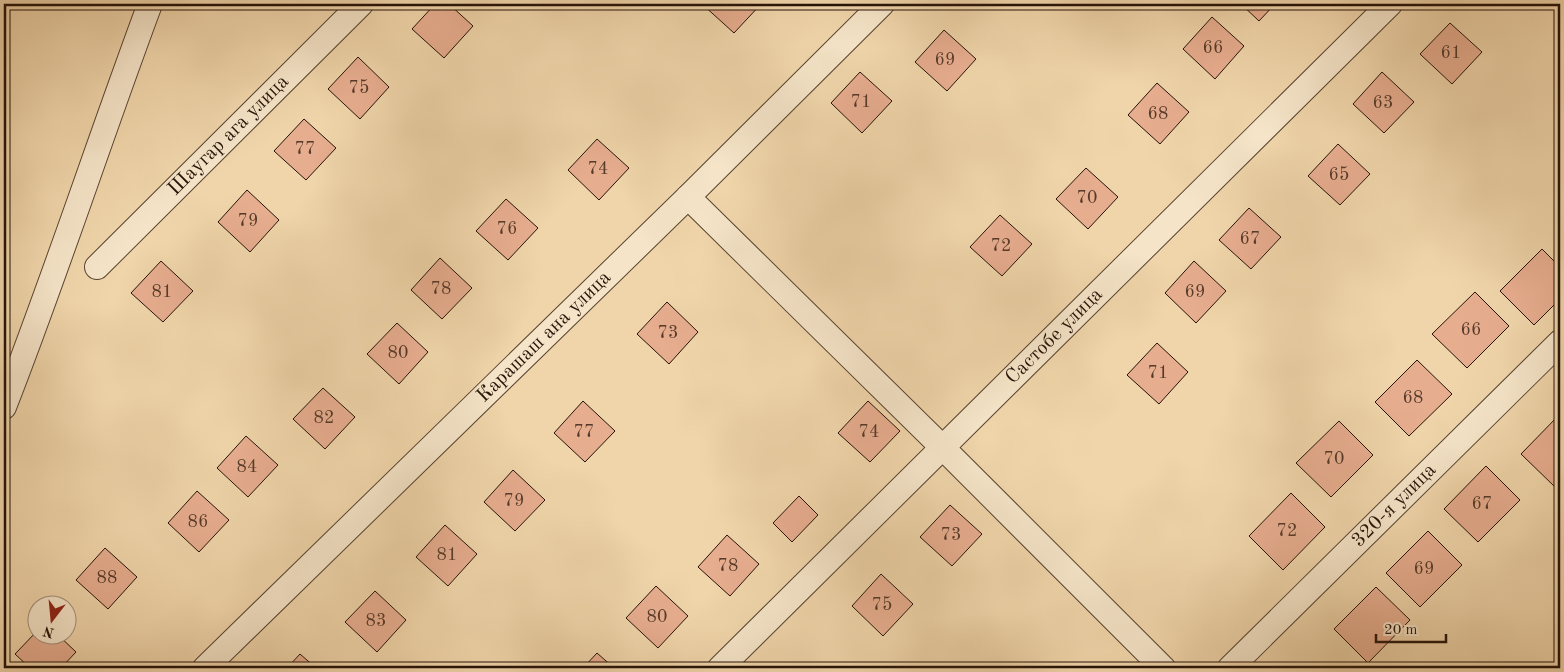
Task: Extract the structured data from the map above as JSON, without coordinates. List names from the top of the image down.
{
  "streets": {
    "street": [
      "Шаугар ага улица",
      "Састобе улица",
      "Карашаш ана улица",
      "320-я улица"
    ]
  },
  "house_numbers": [
    "66",
    "61",
    "69",
    "75",
    "71",
    "63",
    "68",
    "77",
    "74",
    "65",
    "70",
    "79",
    "76",
    "67",
    "72",
    "78",
    "81",
    "69",
    "66",
    "73",
    "80",
    "71",
    "68",
    "82",
    "77",
    "74",
    "70",
    "84",
    "79",
    "67",
    "86",
    "72",
    "73",
    "81",
    "78",
    "69",
    "88",
    "75",
    "80",
    "83"
  ],
  "scale_bar": "20 m",
  "north": "bottom"
}
